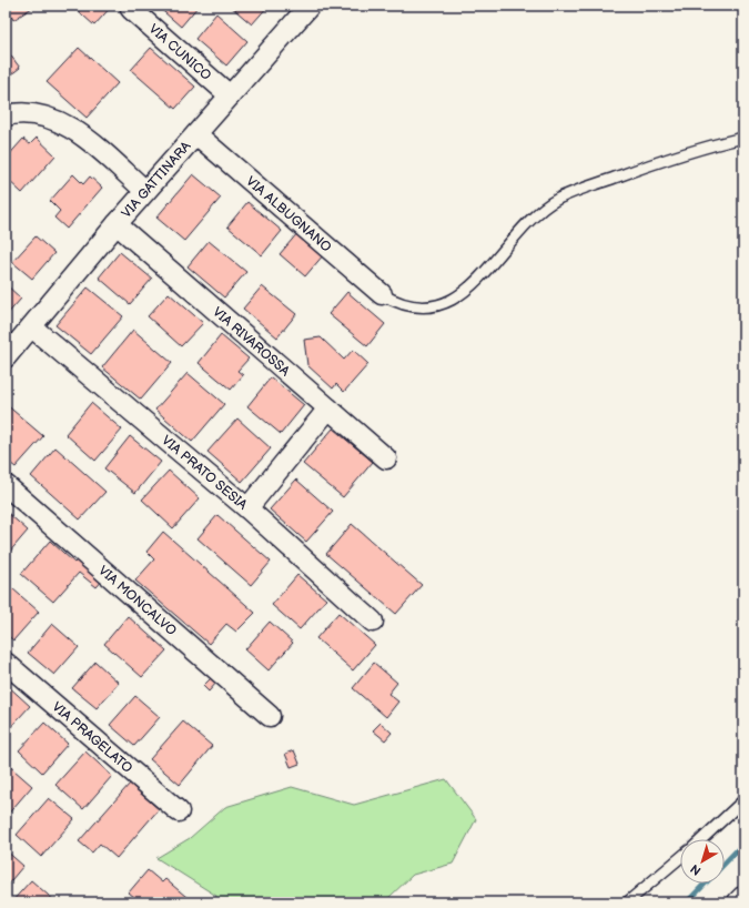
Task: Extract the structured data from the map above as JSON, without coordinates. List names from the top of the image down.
{
  "streets": {
    "street": [
      "VIA CUNICO",
      "VIA GATTINARA",
      "VIA ALBUGNANO",
      "VIA RIVAROSSA",
      "VIA PRATO SESIA",
      "VIA MONCALVO",
      "VIA PRAGELATO"
    ]
  },
  "crossings": [
    ["VIA CUNICO", "VIA GATTINARA"],
    ["VIA GATTINARA", "VIA ALBUGNANO"],
    ["VIA GATTINARA", "VIA RIVAROSSA"],
    ["VIA GATTINARA", "VIA PRATO SESIA"]
  ],
  "north": "bottom left"
}
